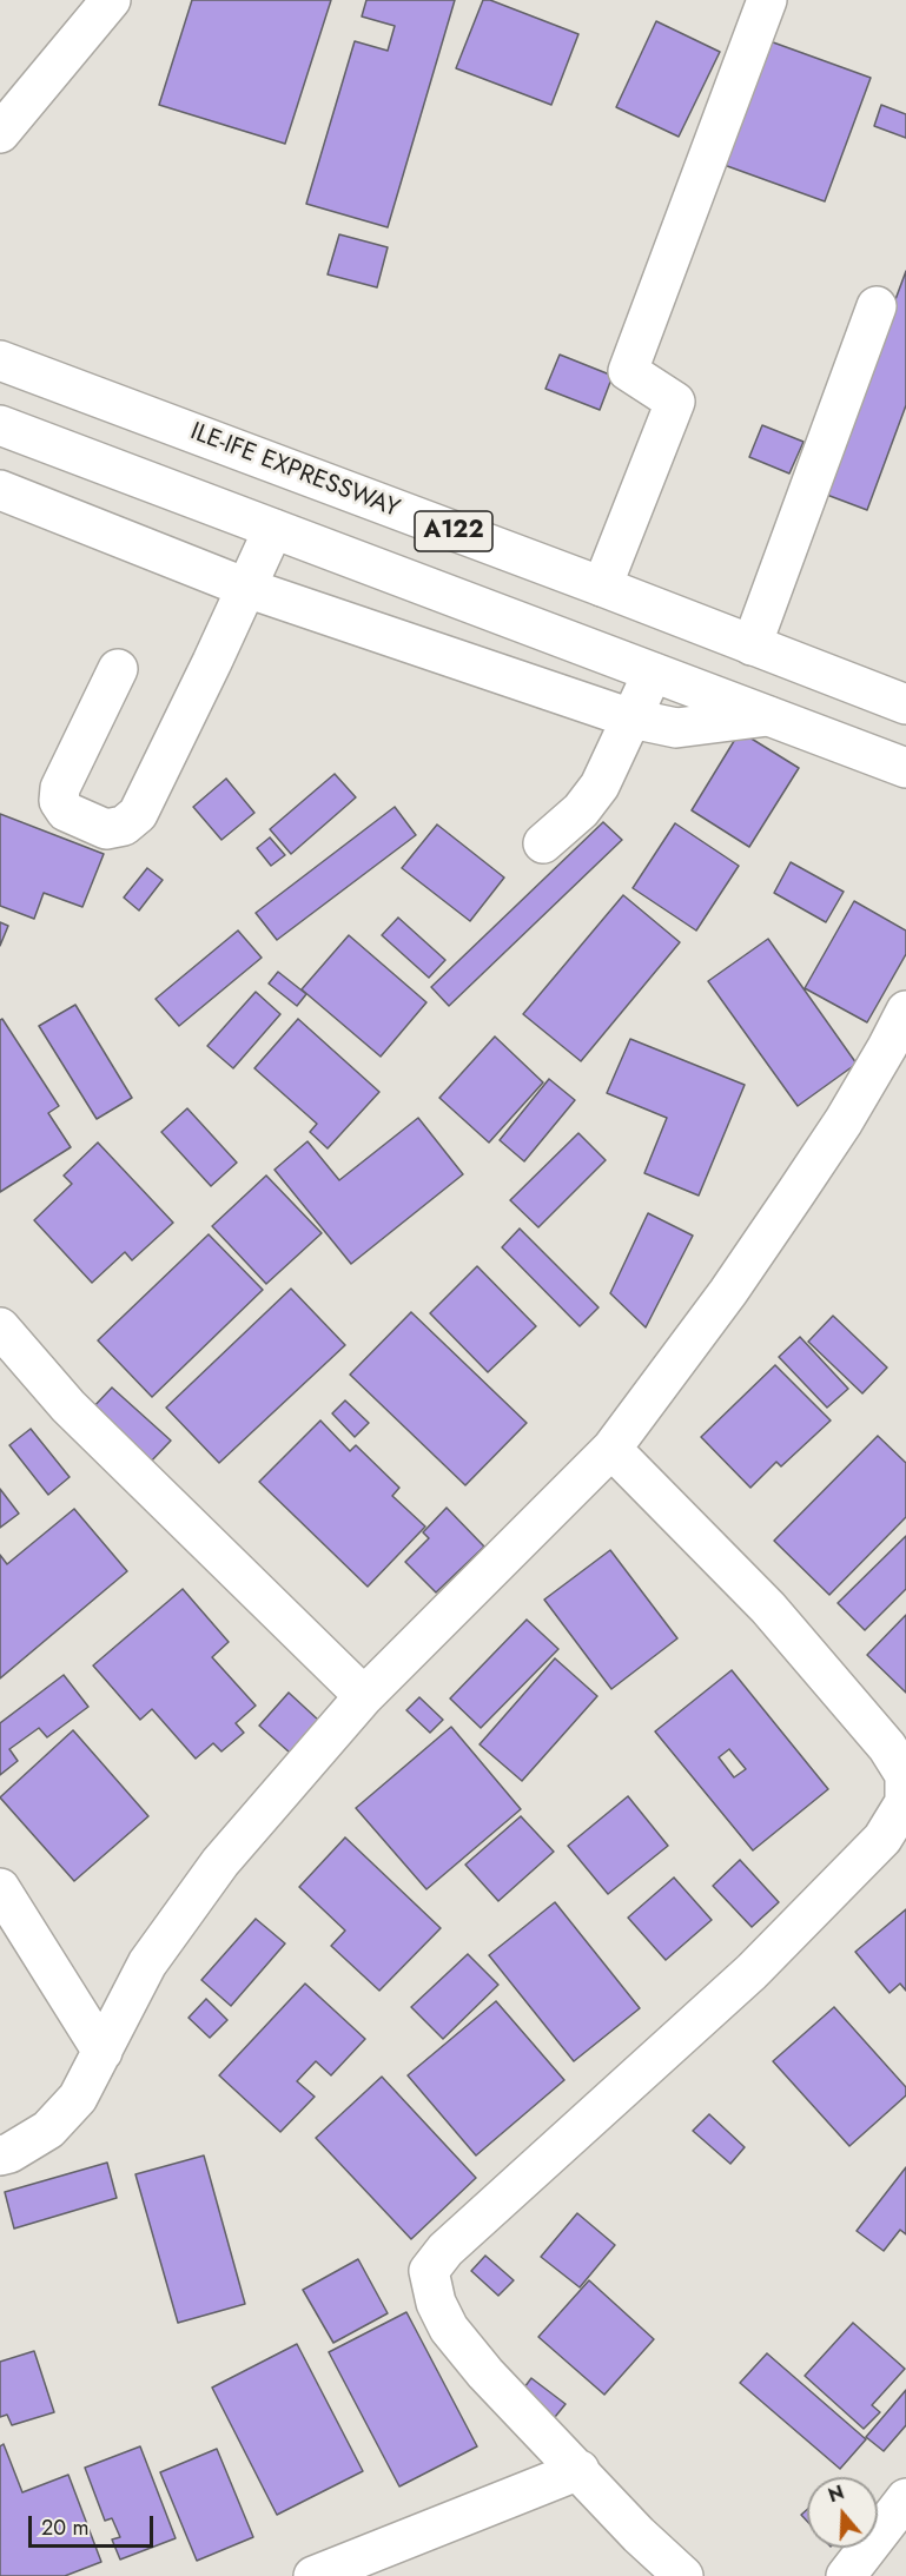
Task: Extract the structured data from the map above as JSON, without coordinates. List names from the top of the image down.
{
  "streets": {
    "main road": ["ILE-IFE EXPRESSWAY", "A122"]
  },
  "scale_bar": "20 m",
  "north": "top"
}
